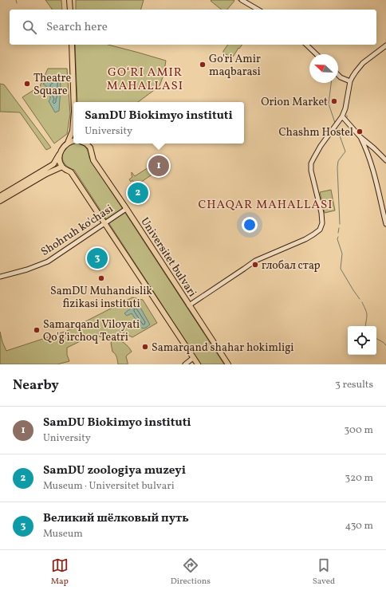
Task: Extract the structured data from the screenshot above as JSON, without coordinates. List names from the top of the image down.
{
  "streets": {
    "main road": ["Shohruh ko'chasi", "Universitet bulvari"]
  },
  "crossings": [
    ["Shohruh ko'chasi", "Universitet bulvari"]
  ],
  "districts": ["GO‘RI AMIR MAHALLASI", "CHAQAR MAHALLASI"],
  "places": [
    "Go'ri Amir maqbarasi",
    "Theatre Square",
    "Orion Market",
    "Chashm Hostel",
    "глобал стар",
    "SamDU Muhandislik fizikasi instituti",
    "Samarqand Viloyati Qo'g'irchoq Teatri",
    "Samarqand shahar hokimligi"
  ],
  "north": "top left",
  "page": {
    "search": "Search here",
    "popup": ["SamDU Biokimyo instituti", "University"],
    "pins": ["1", "2", "3"],
    "heading": ["Nearby", "3 results"],
    "list": [
      {
        "mark": "1",
        "name": "SamDU Biokimyo instituti",
        "note": "University",
        "value": "300 m"
      },
      {
        "mark": "2",
        "name": "SamDU zoologiya muzeyi",
        "note": "Museum · Universitet bulvari",
        "value": "320 m"
      },
      {
        "mark": "3",
        "name": "Великий шёлковый путь",
        "note": "Museum",
        "value": "430 m"
      }
    ],
    "nav": ["Map", "Directions", "Saved"]
  }
}
